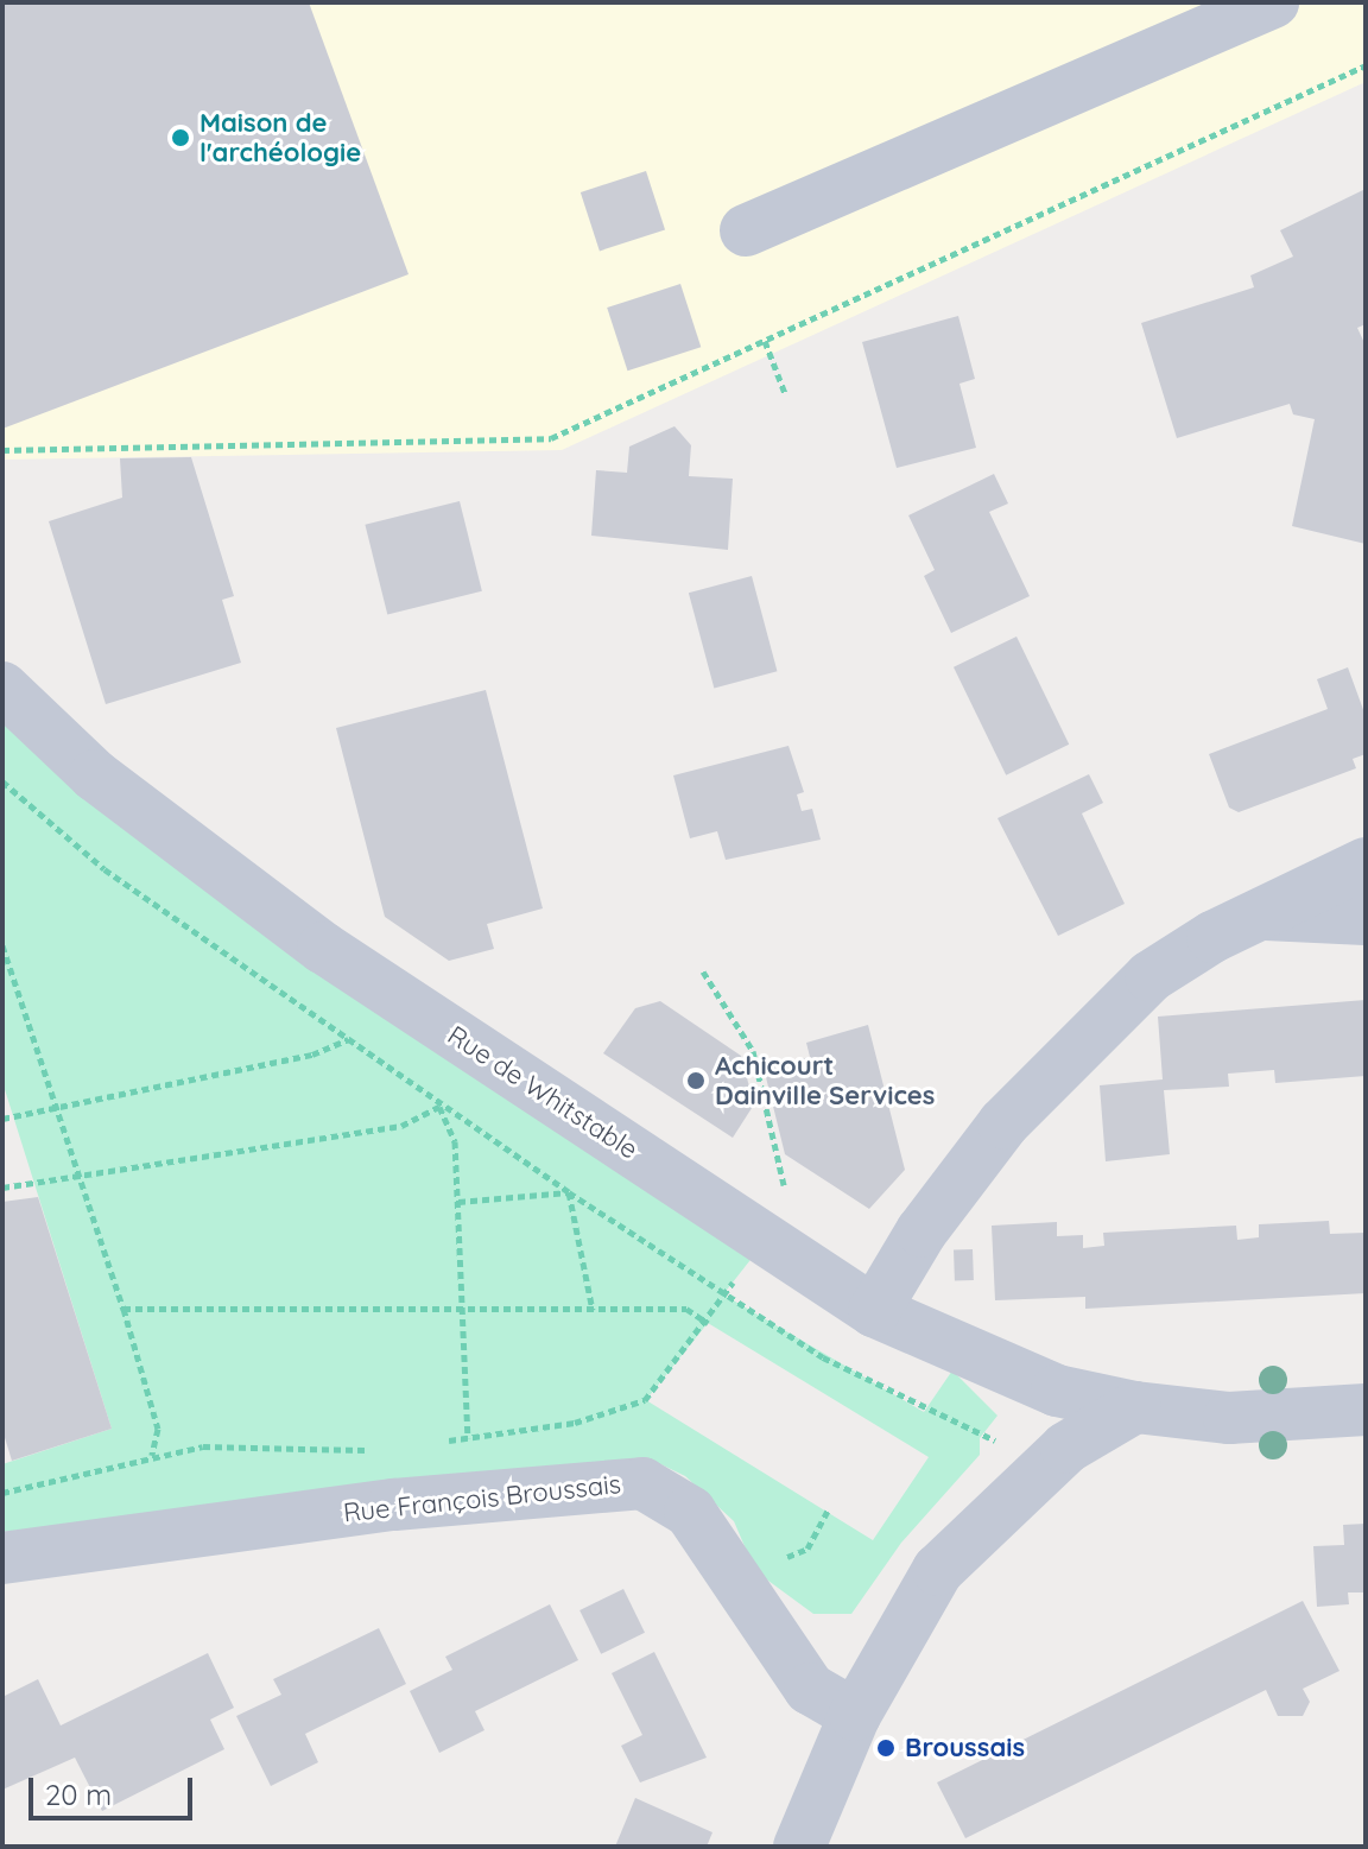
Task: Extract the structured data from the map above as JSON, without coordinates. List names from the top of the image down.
{
  "streets": {
    "street": ["Rue de Whitstable", "Rue François Broussais"]
  },
  "places": ["Maison de l'archéologie", "Achicourt Dainville Services", "Broussais"],
  "scale_bar": "20 m"
}
